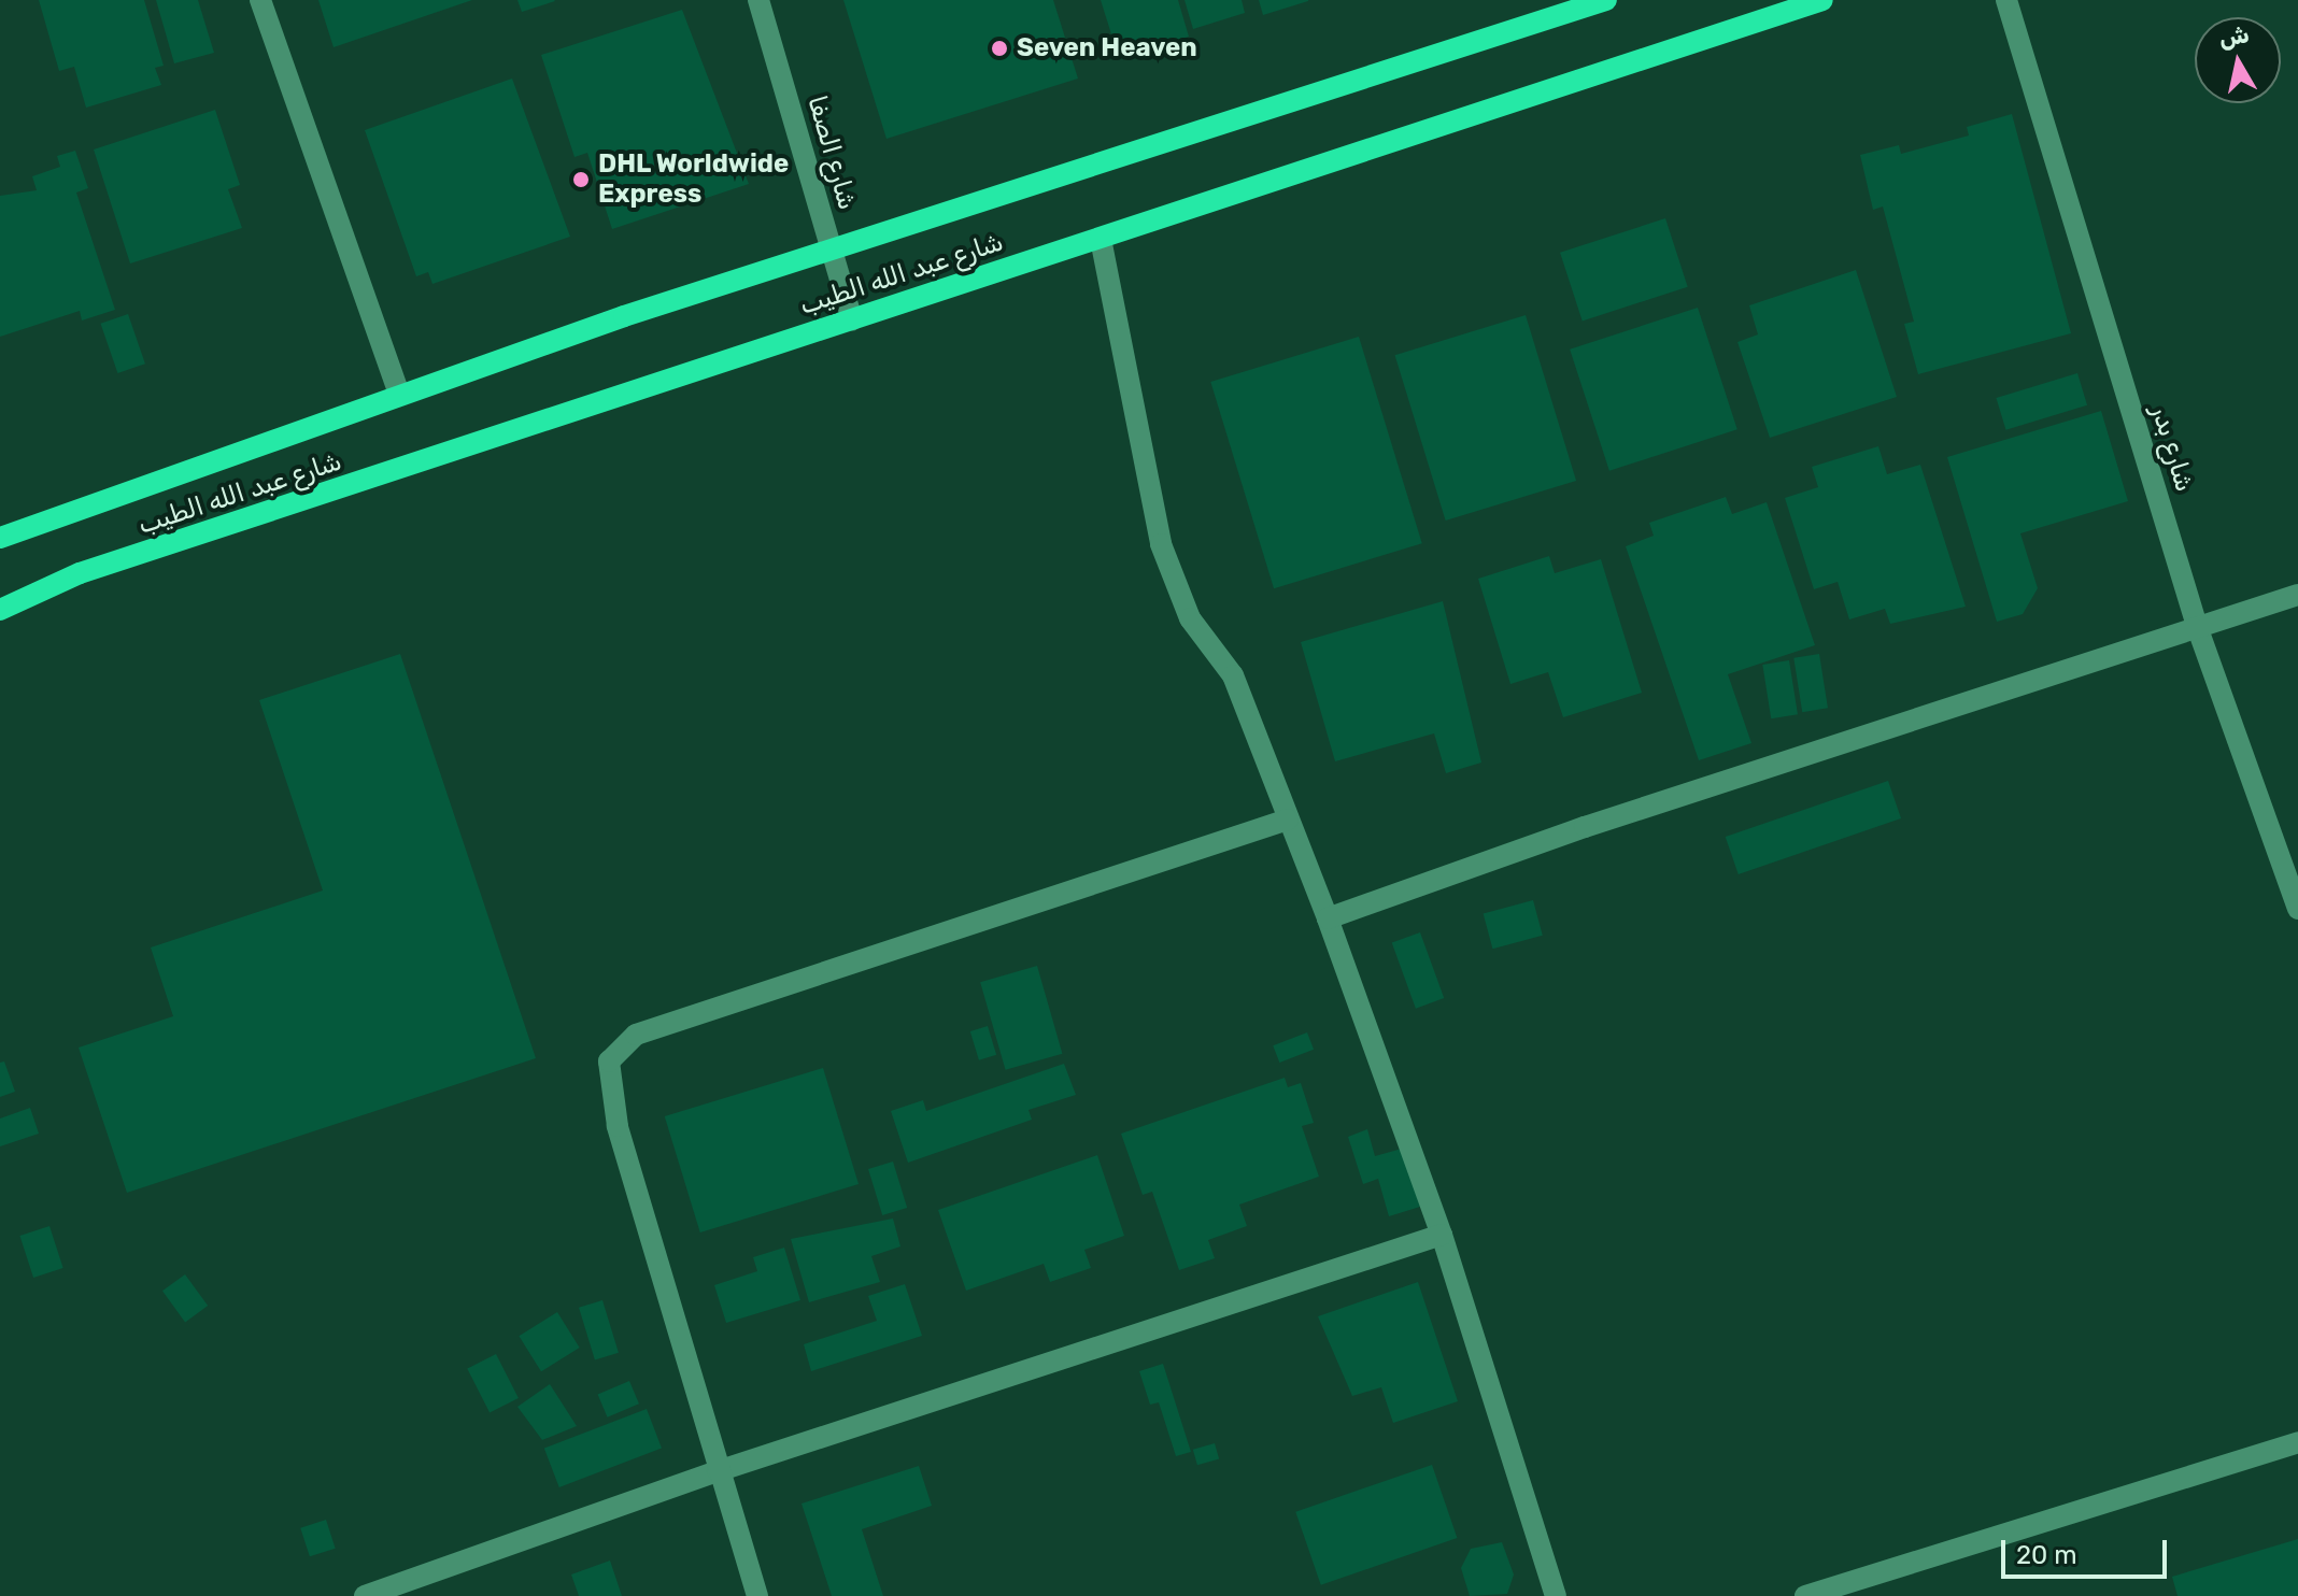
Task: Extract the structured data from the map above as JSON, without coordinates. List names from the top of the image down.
{
  "streets": {
    "main road": ["شارع عبد الله الطيب"],
    "street": ["شارع الصفا", "شارع بدر"]
  },
  "crossings": [
    ["شارع الصفا", "شارع عبد الله الطيب"]
  ],
  "places": ["Seven Heaven", "DHL Worldwide Express"],
  "scale_bar": "20 m",
  "north": "top"
}
